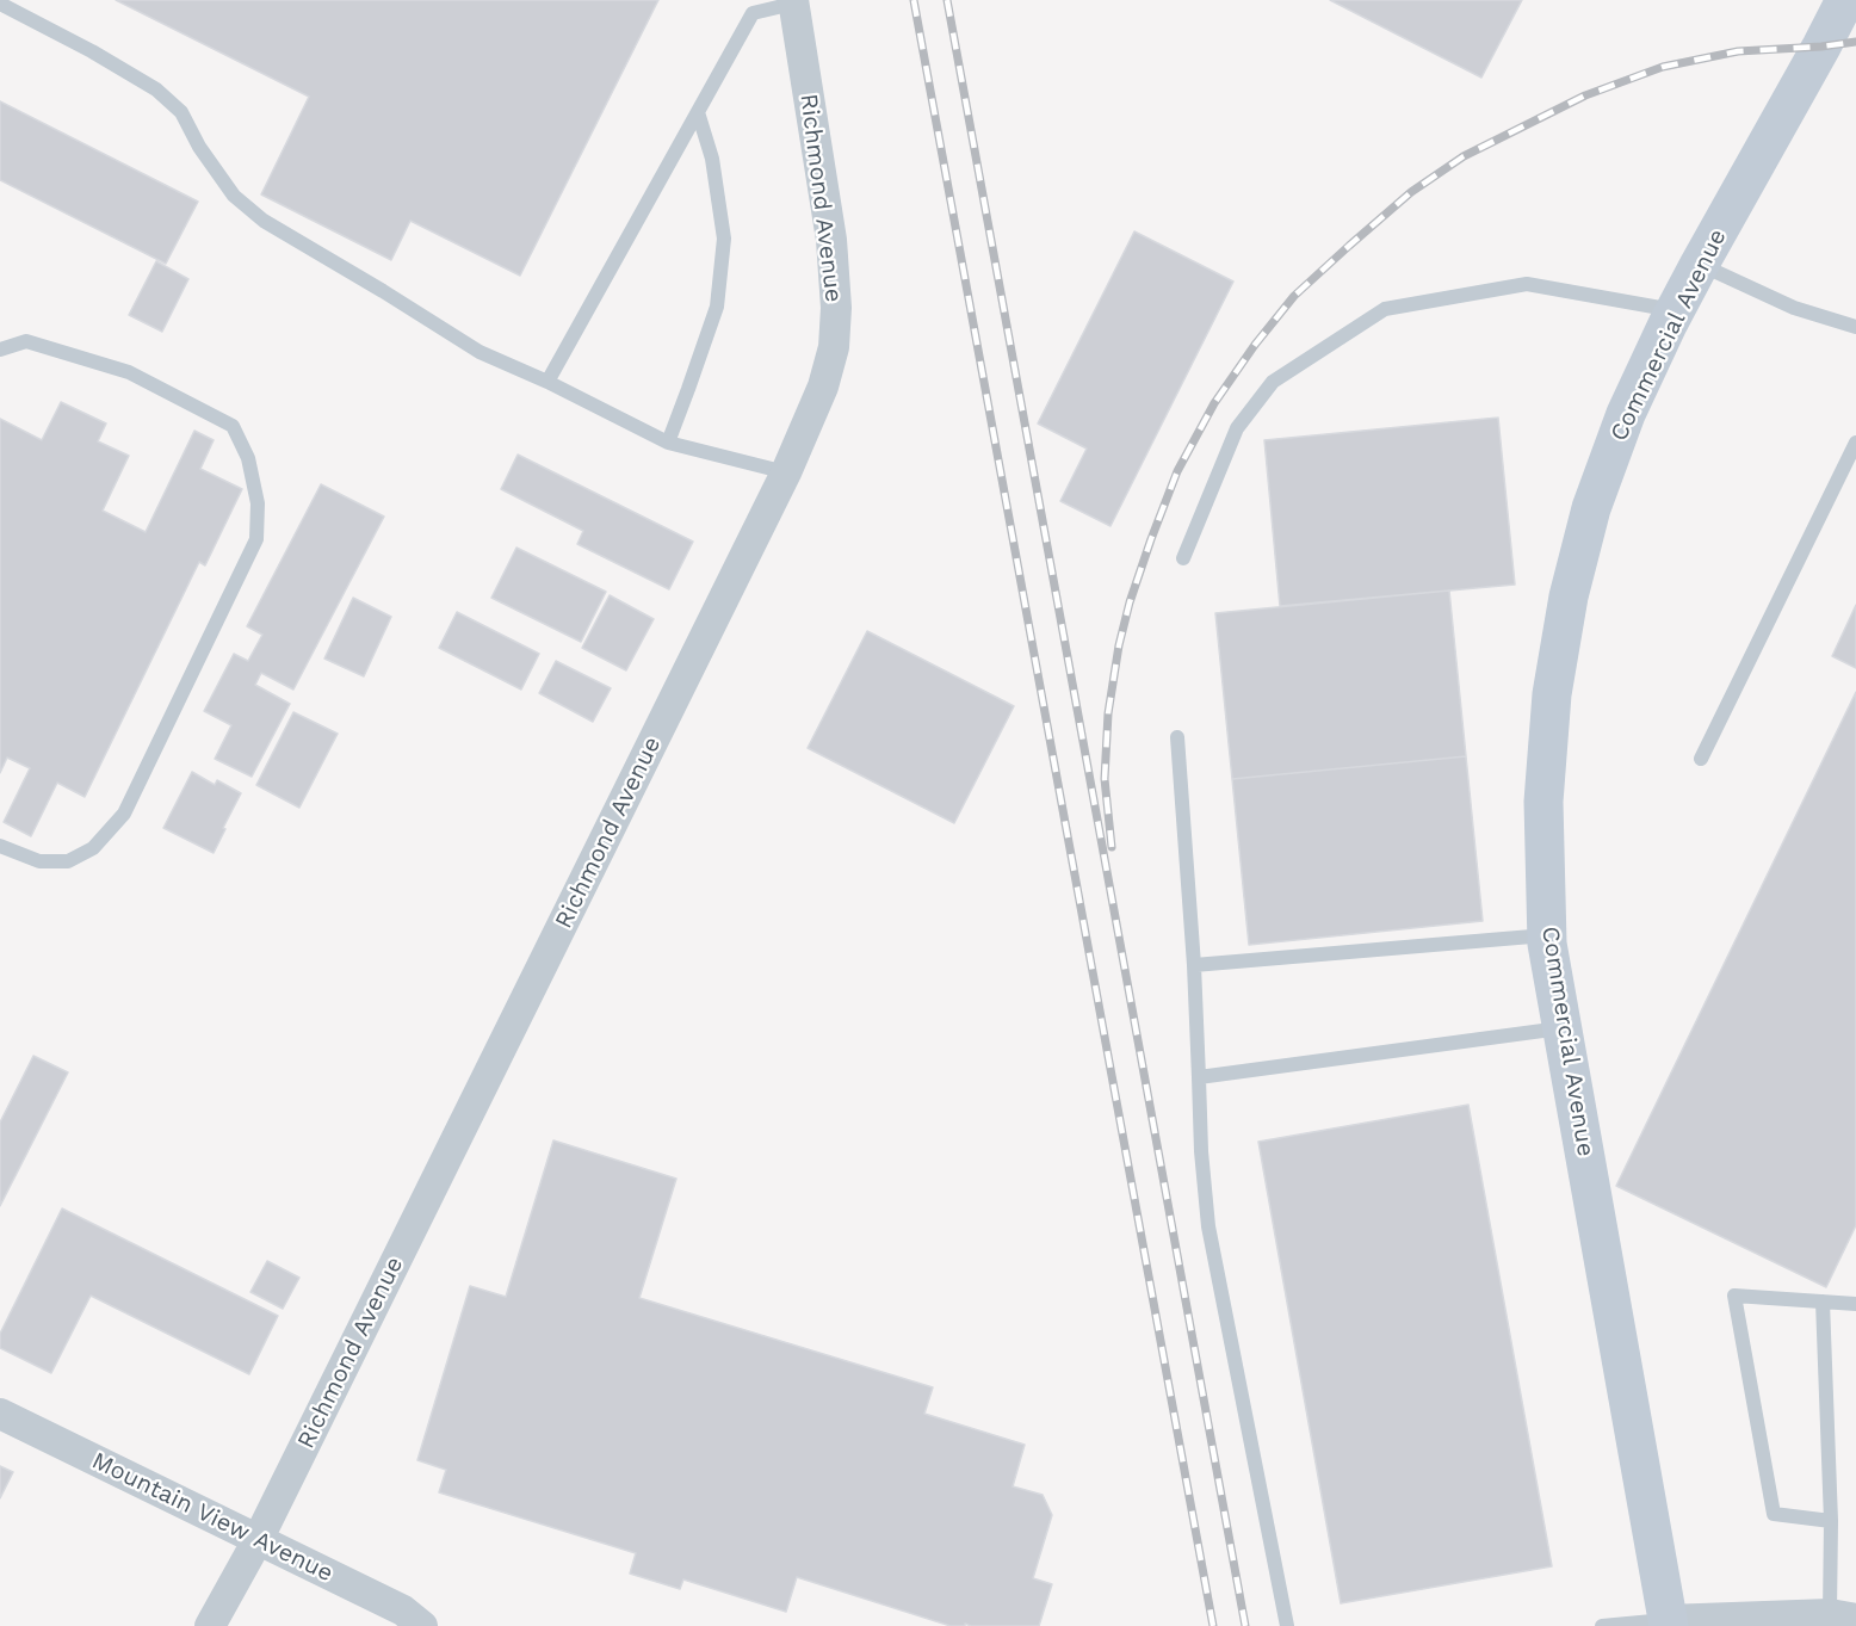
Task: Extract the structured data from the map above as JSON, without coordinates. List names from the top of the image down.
{
  "streets": {
    "street": ["Richmond Avenue", "Commercial Avenue", "Mountain View Avenue"]
  },
  "crossings": [
    ["Richmond Avenue", "Mountain View Avenue"]
  ]
}
